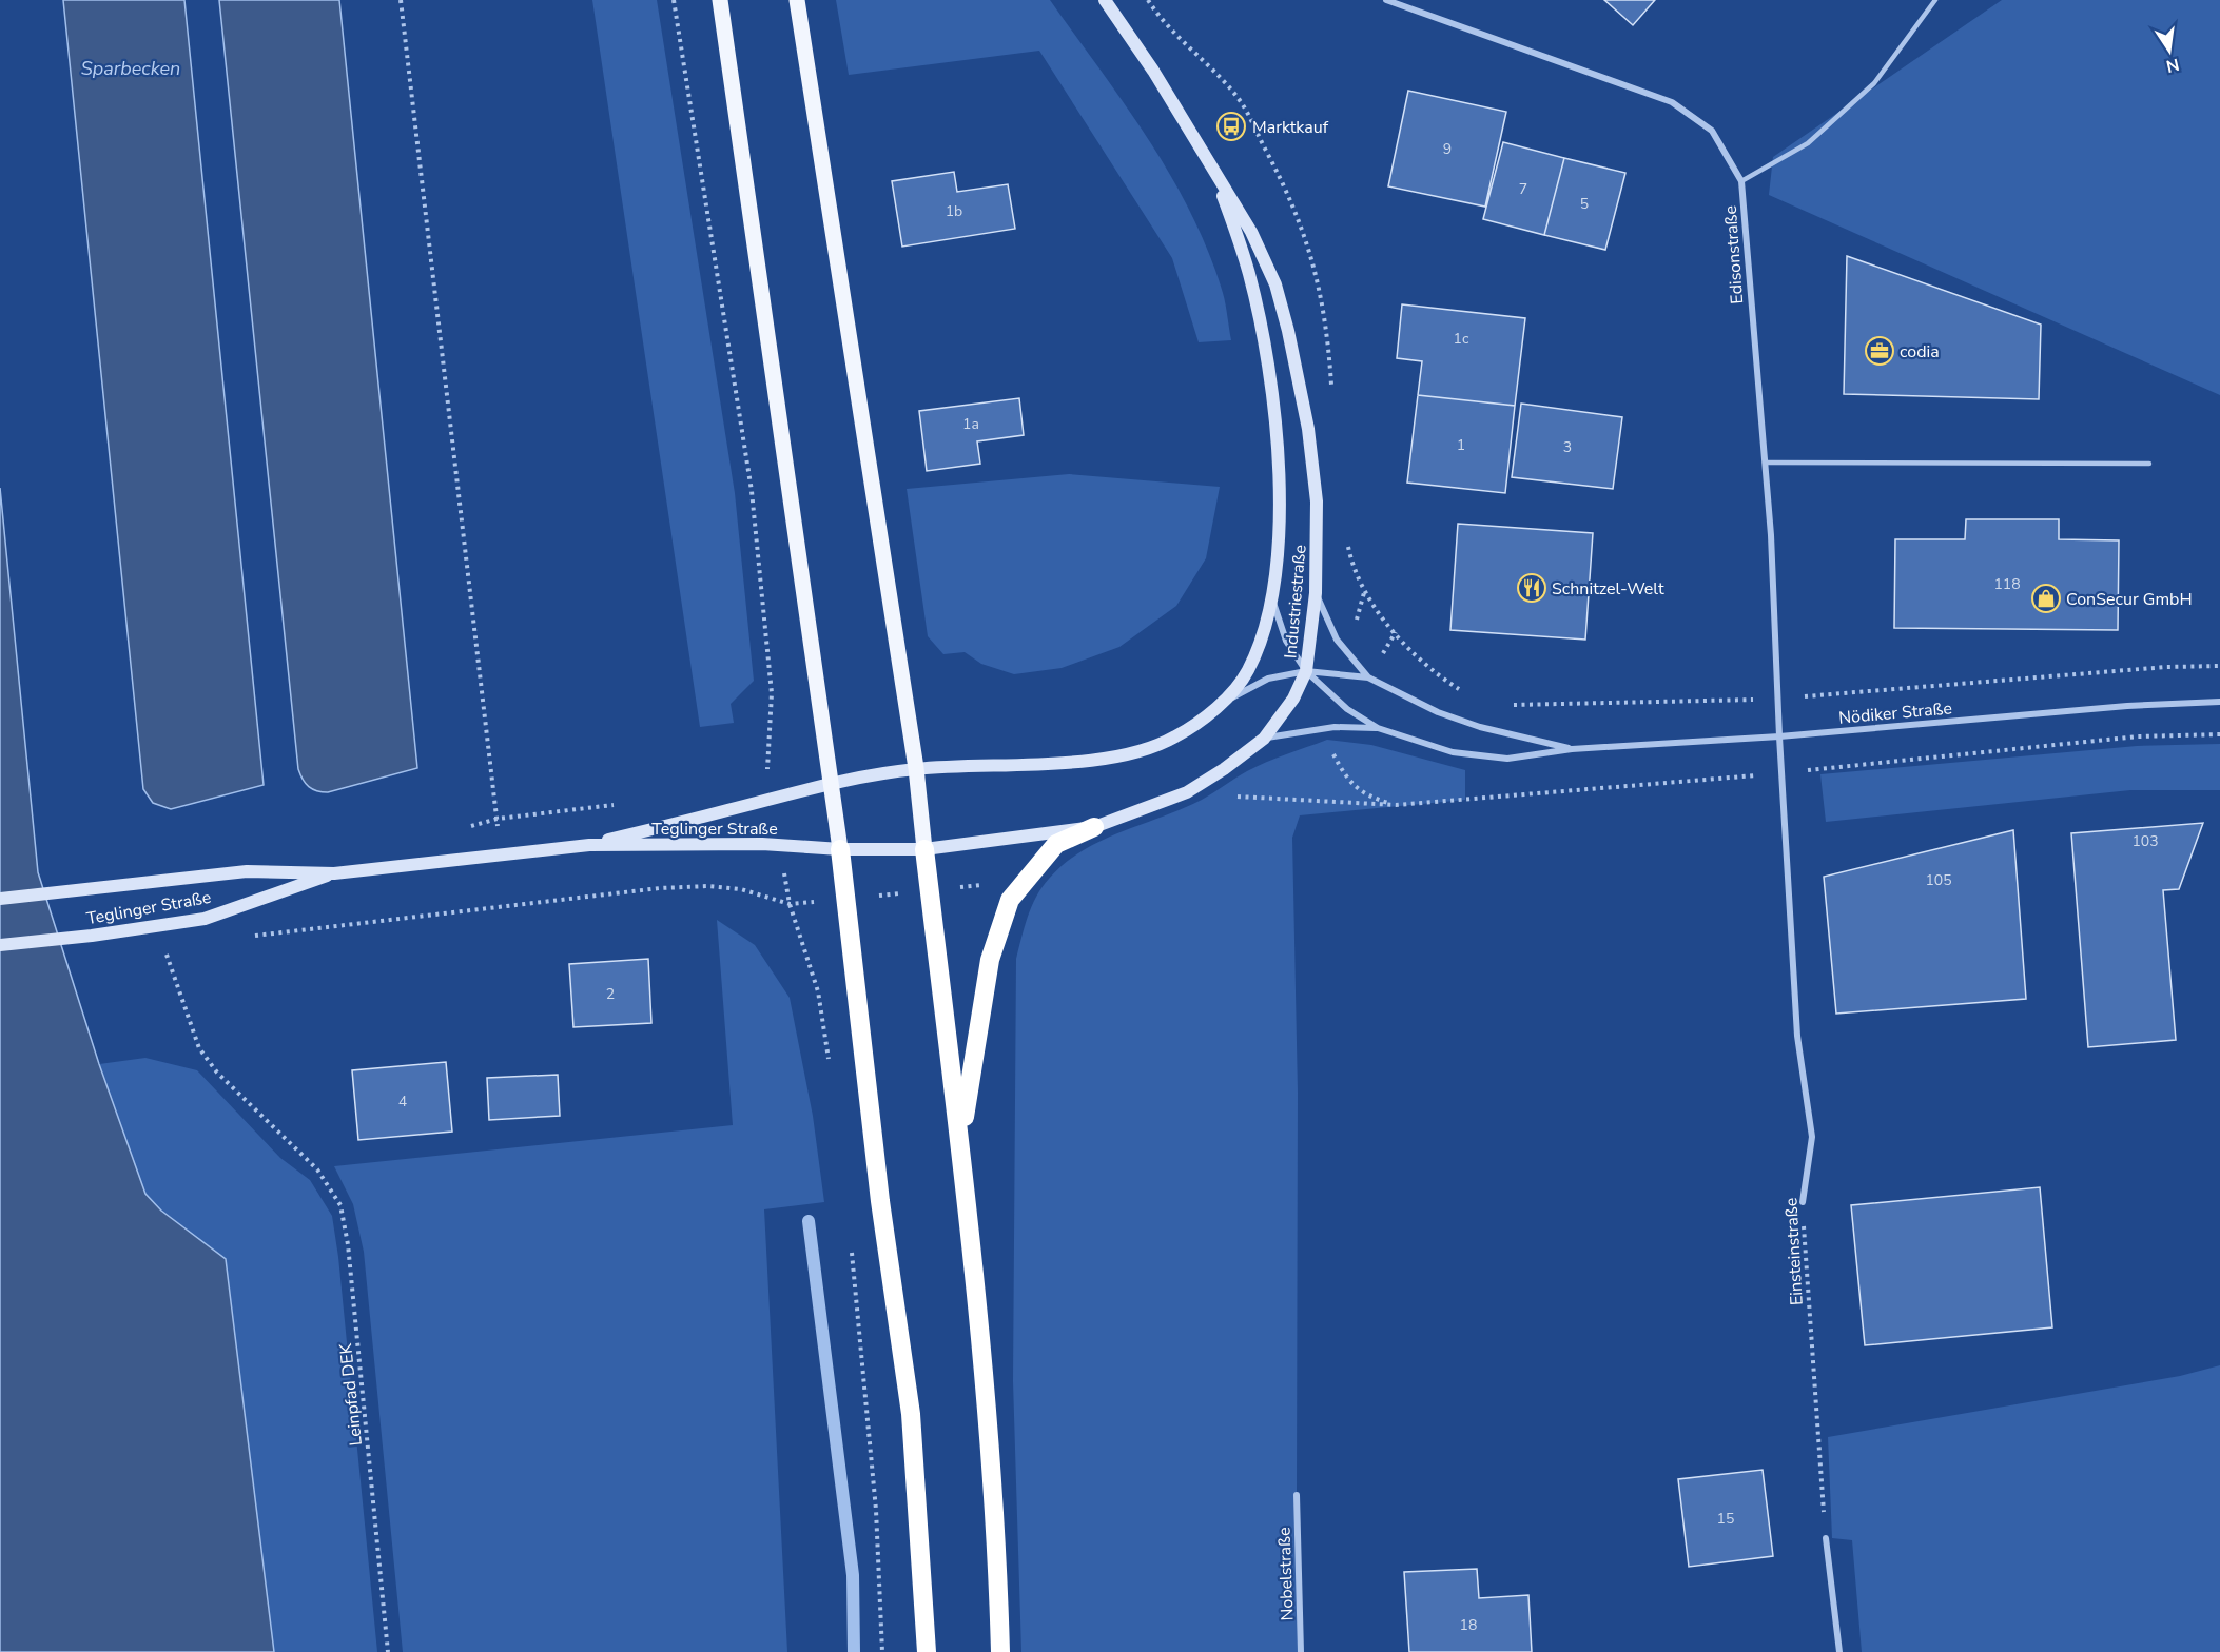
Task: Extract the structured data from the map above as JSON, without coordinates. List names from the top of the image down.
{
  "streets": {
    "street": [
      "Edisonstraße",
      "Industriestraße",
      "Nödiker Straße",
      "Teglinger Straße",
      "Einsteinstraße",
      "Nobelstraße"
    ],
    "path": ["Leinpfad DEK"]
  },
  "crossings": [
    ["Edisonstraße", "Nödiker Straße"],
    ["Edisonstraße", "Einsteinstraße"],
    ["Industriestraße", "Nödiker Straße"],
    ["Industriestraße", "Teglinger Straße"],
    ["Nödiker Straße", "Einsteinstraße"]
  ],
  "water": ["Sparbecken"],
  "places": {
    "bus stop": ["Marktkauf"],
    "office": ["codia"],
    "restaurant": ["Schnitzel-Welt"],
    "shop": ["ConSecur GmbH"]
  },
  "house_numbers": [
    "9",
    "7",
    "5",
    "1b",
    "1c",
    "1a",
    "1",
    "3",
    "118",
    "103",
    "105",
    "2",
    "4",
    "15",
    "18"
  ],
  "north": "bottom"
}
